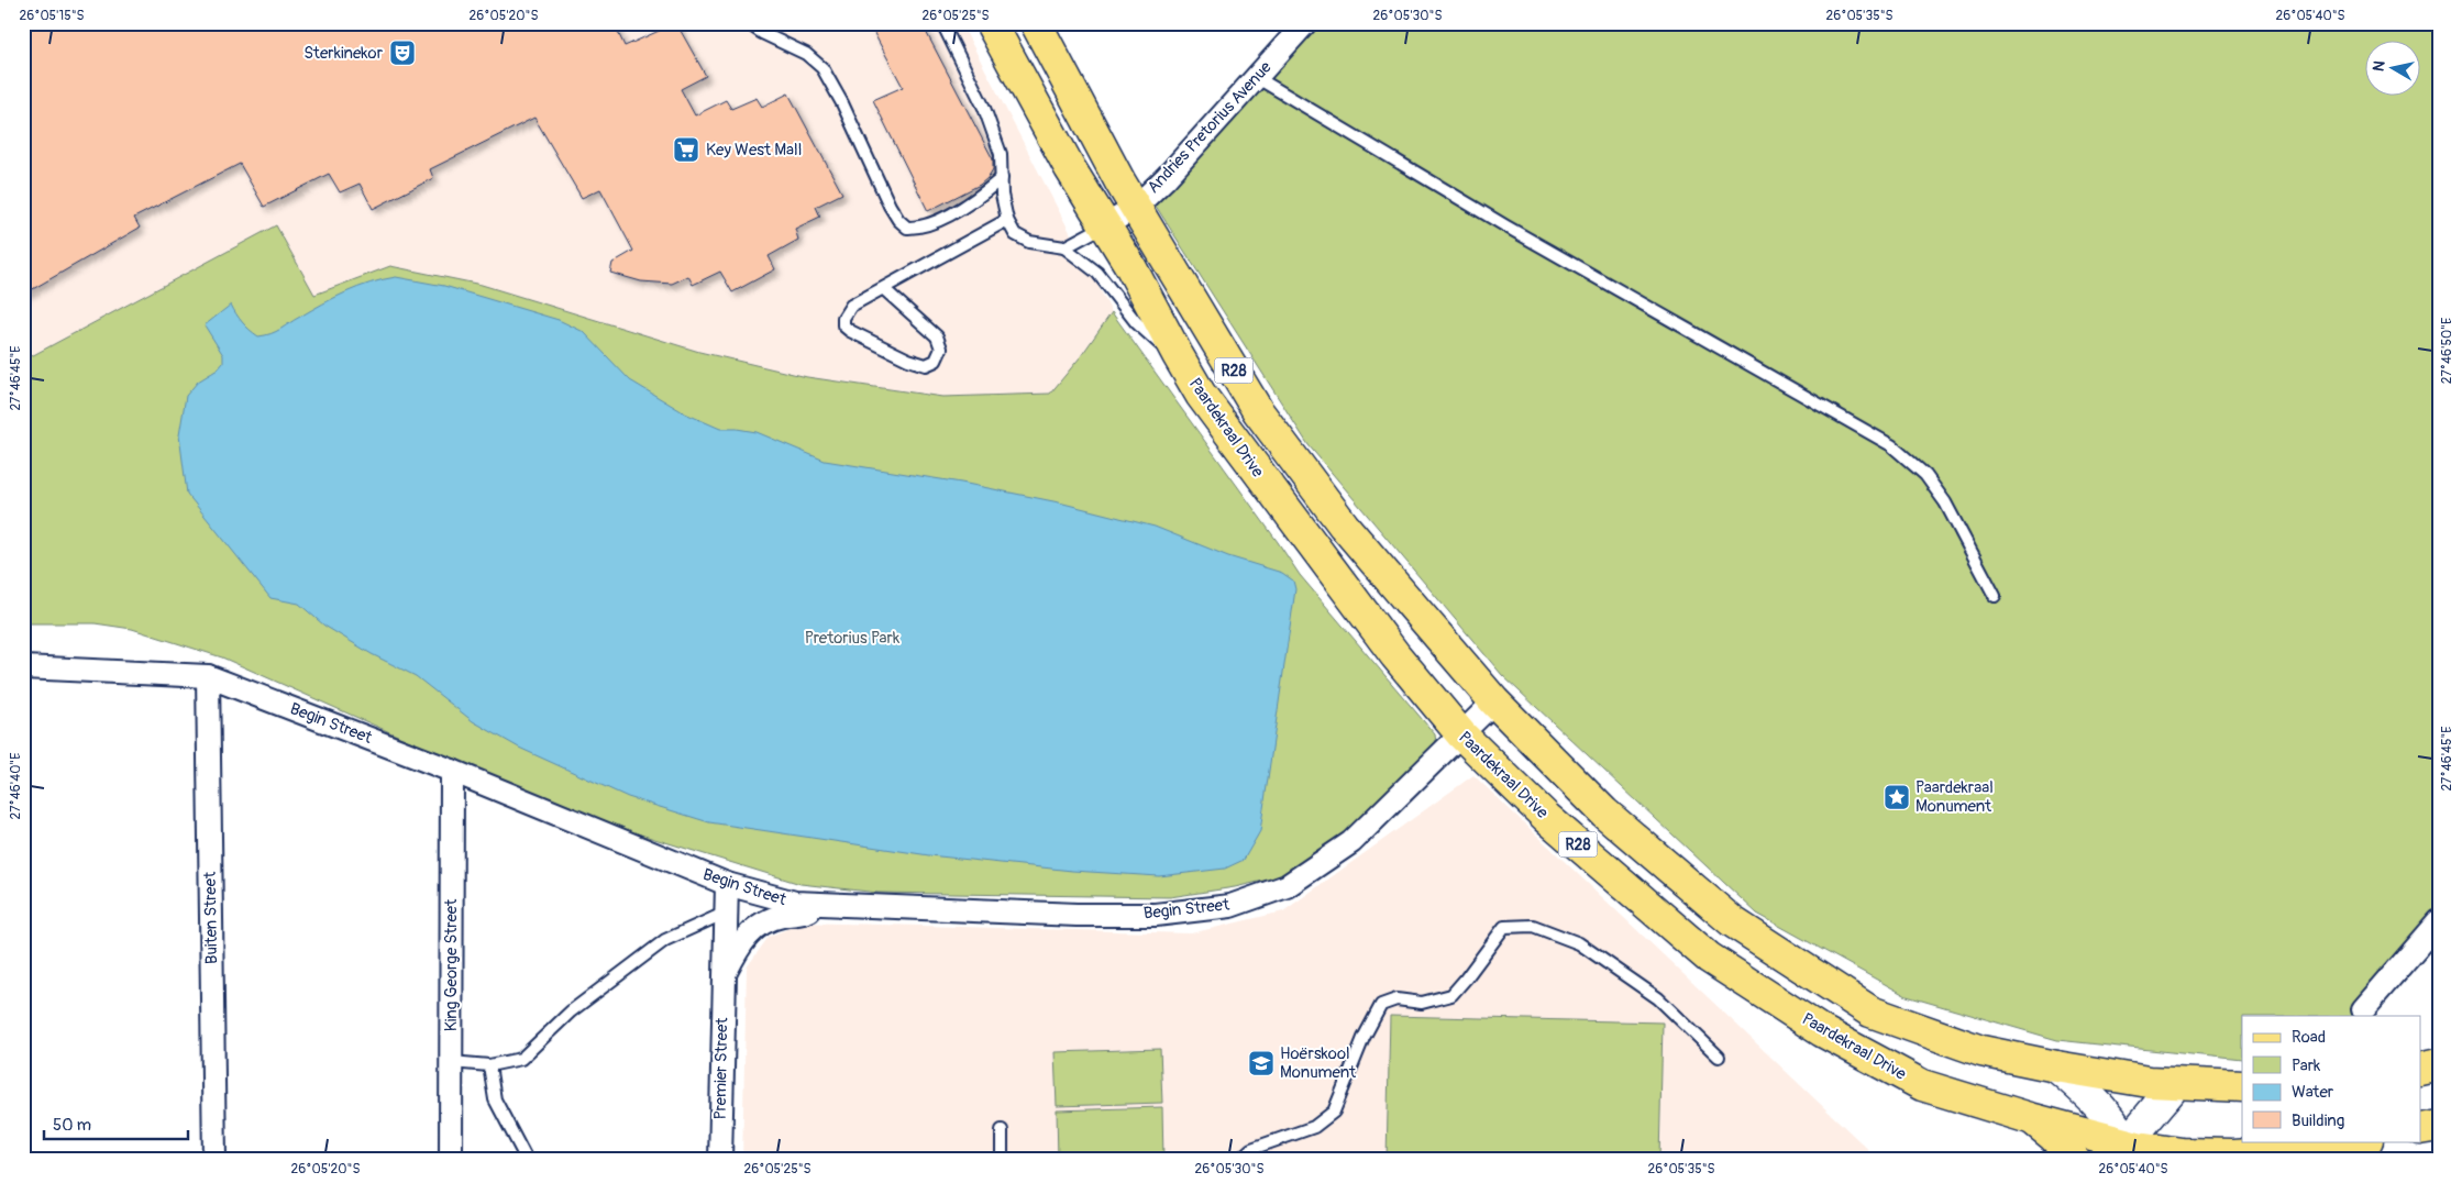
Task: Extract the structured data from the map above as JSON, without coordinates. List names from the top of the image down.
{
  "streets": {
    "main road": ["R28", "Paardekraal Drive"],
    "street": [
      "Andries Pretorius Avenue",
      "Begin Street",
      "Buiten Street",
      "King George Street",
      "Premier Street"
    ]
  },
  "crossings": [
    ["Andries Pretorius Avenue", "R28"],
    ["Andries Pretorius Avenue", "Paardekraal Drive"],
    ["R28", "Begin Street"],
    ["Paardekraal Drive", "Begin Street"],
    ["Begin Street", "Buiten Street"],
    ["Begin Street", "King George Street"],
    ["Begin Street", "Premier Street"]
  ],
  "parks": ["Pretorius Park"],
  "places": {
    "theatre": ["Sterkinekor"],
    "supermarket": ["Key West Mall"],
    "place": ["Paardekraal Monument"],
    "school or university": ["Hoërskool Monument"]
  },
  "legend": [
    "Road",
    "Park",
    "Water",
    "Building"
  ],
  "scale_bar": "50 m",
  "north": "left",
  "coordinates": [
    "26°05'15\"S",
    "26°05'20\"S",
    "26°05'25\"S",
    "26°05'30\"S",
    "26°05'35\"S",
    "26°05'40\"S",
    "27°46'50\"E",
    "27°46'45\"E",
    "27°46'40\"E"
  ]
}
